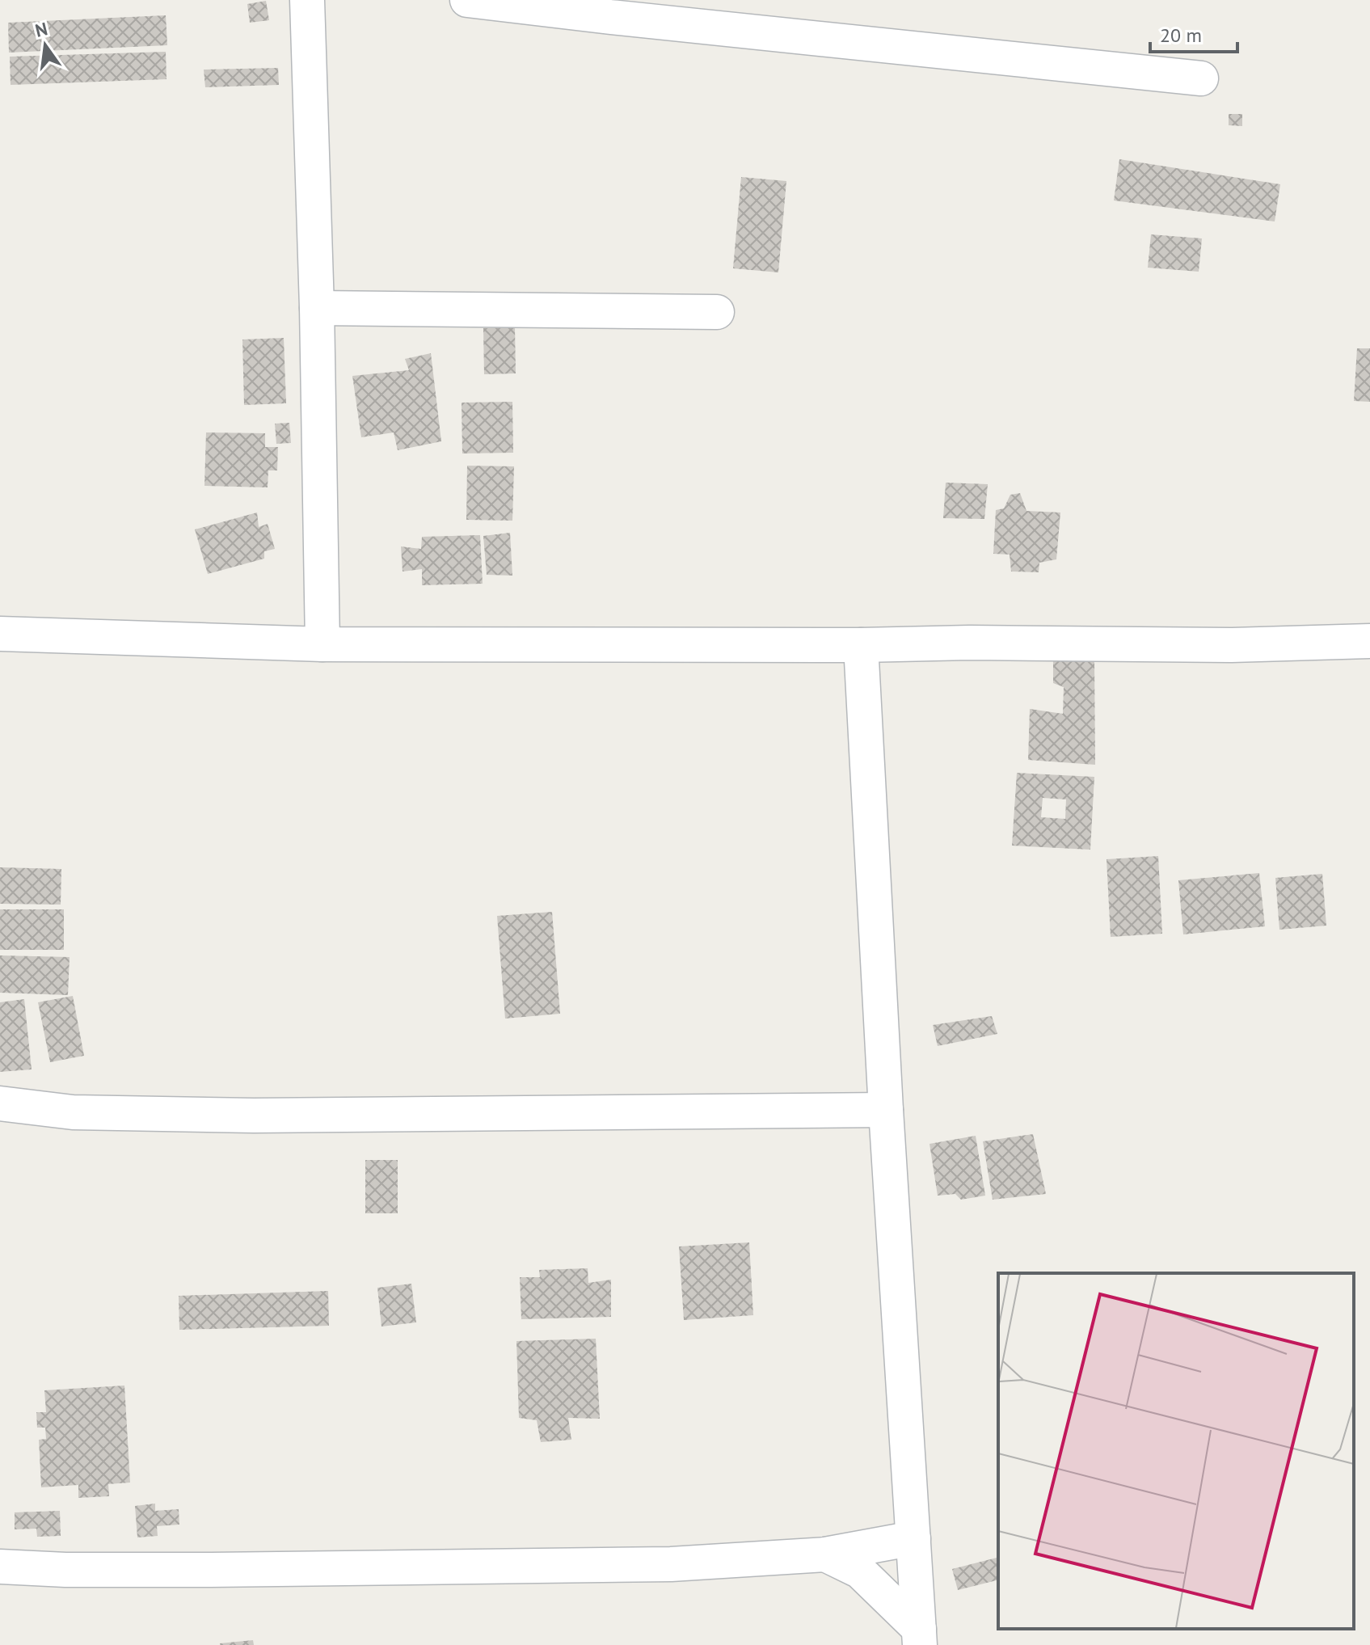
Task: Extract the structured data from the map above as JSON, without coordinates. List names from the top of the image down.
{
  "scale_bar": "20 m",
  "north": "top"
}
